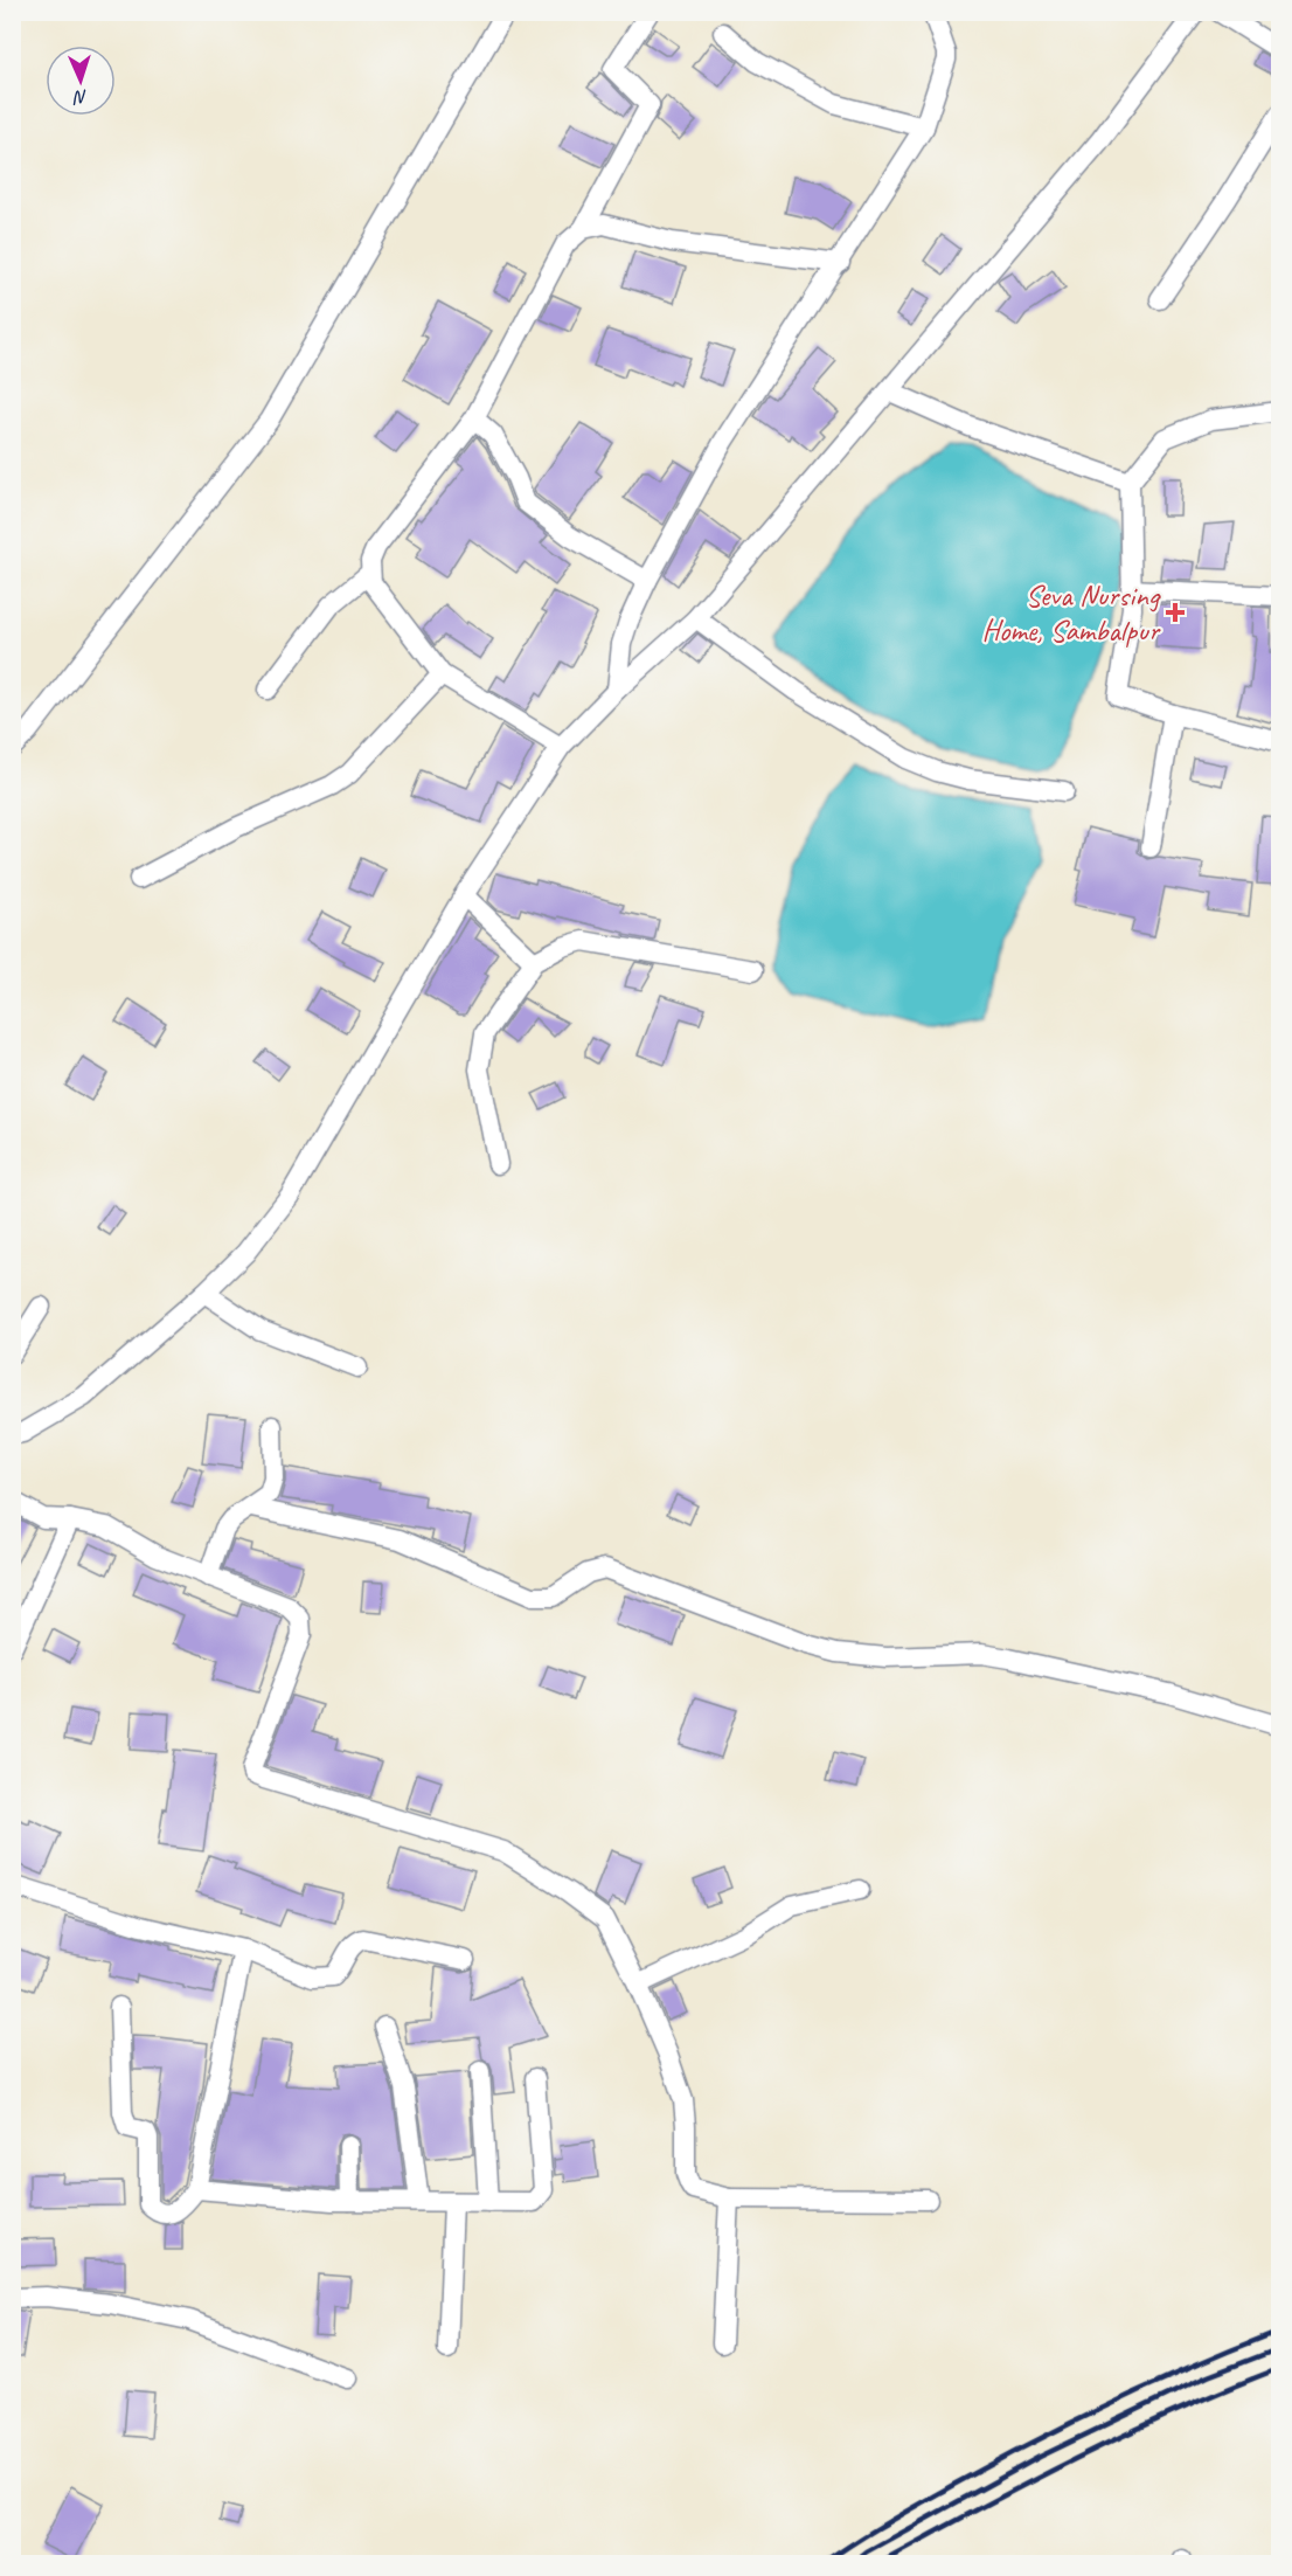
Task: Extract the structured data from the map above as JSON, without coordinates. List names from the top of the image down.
{
  "places": {
    "health": ["Seva Nursing Home, Sambalpur"]
  },
  "north": "bottom"
}
